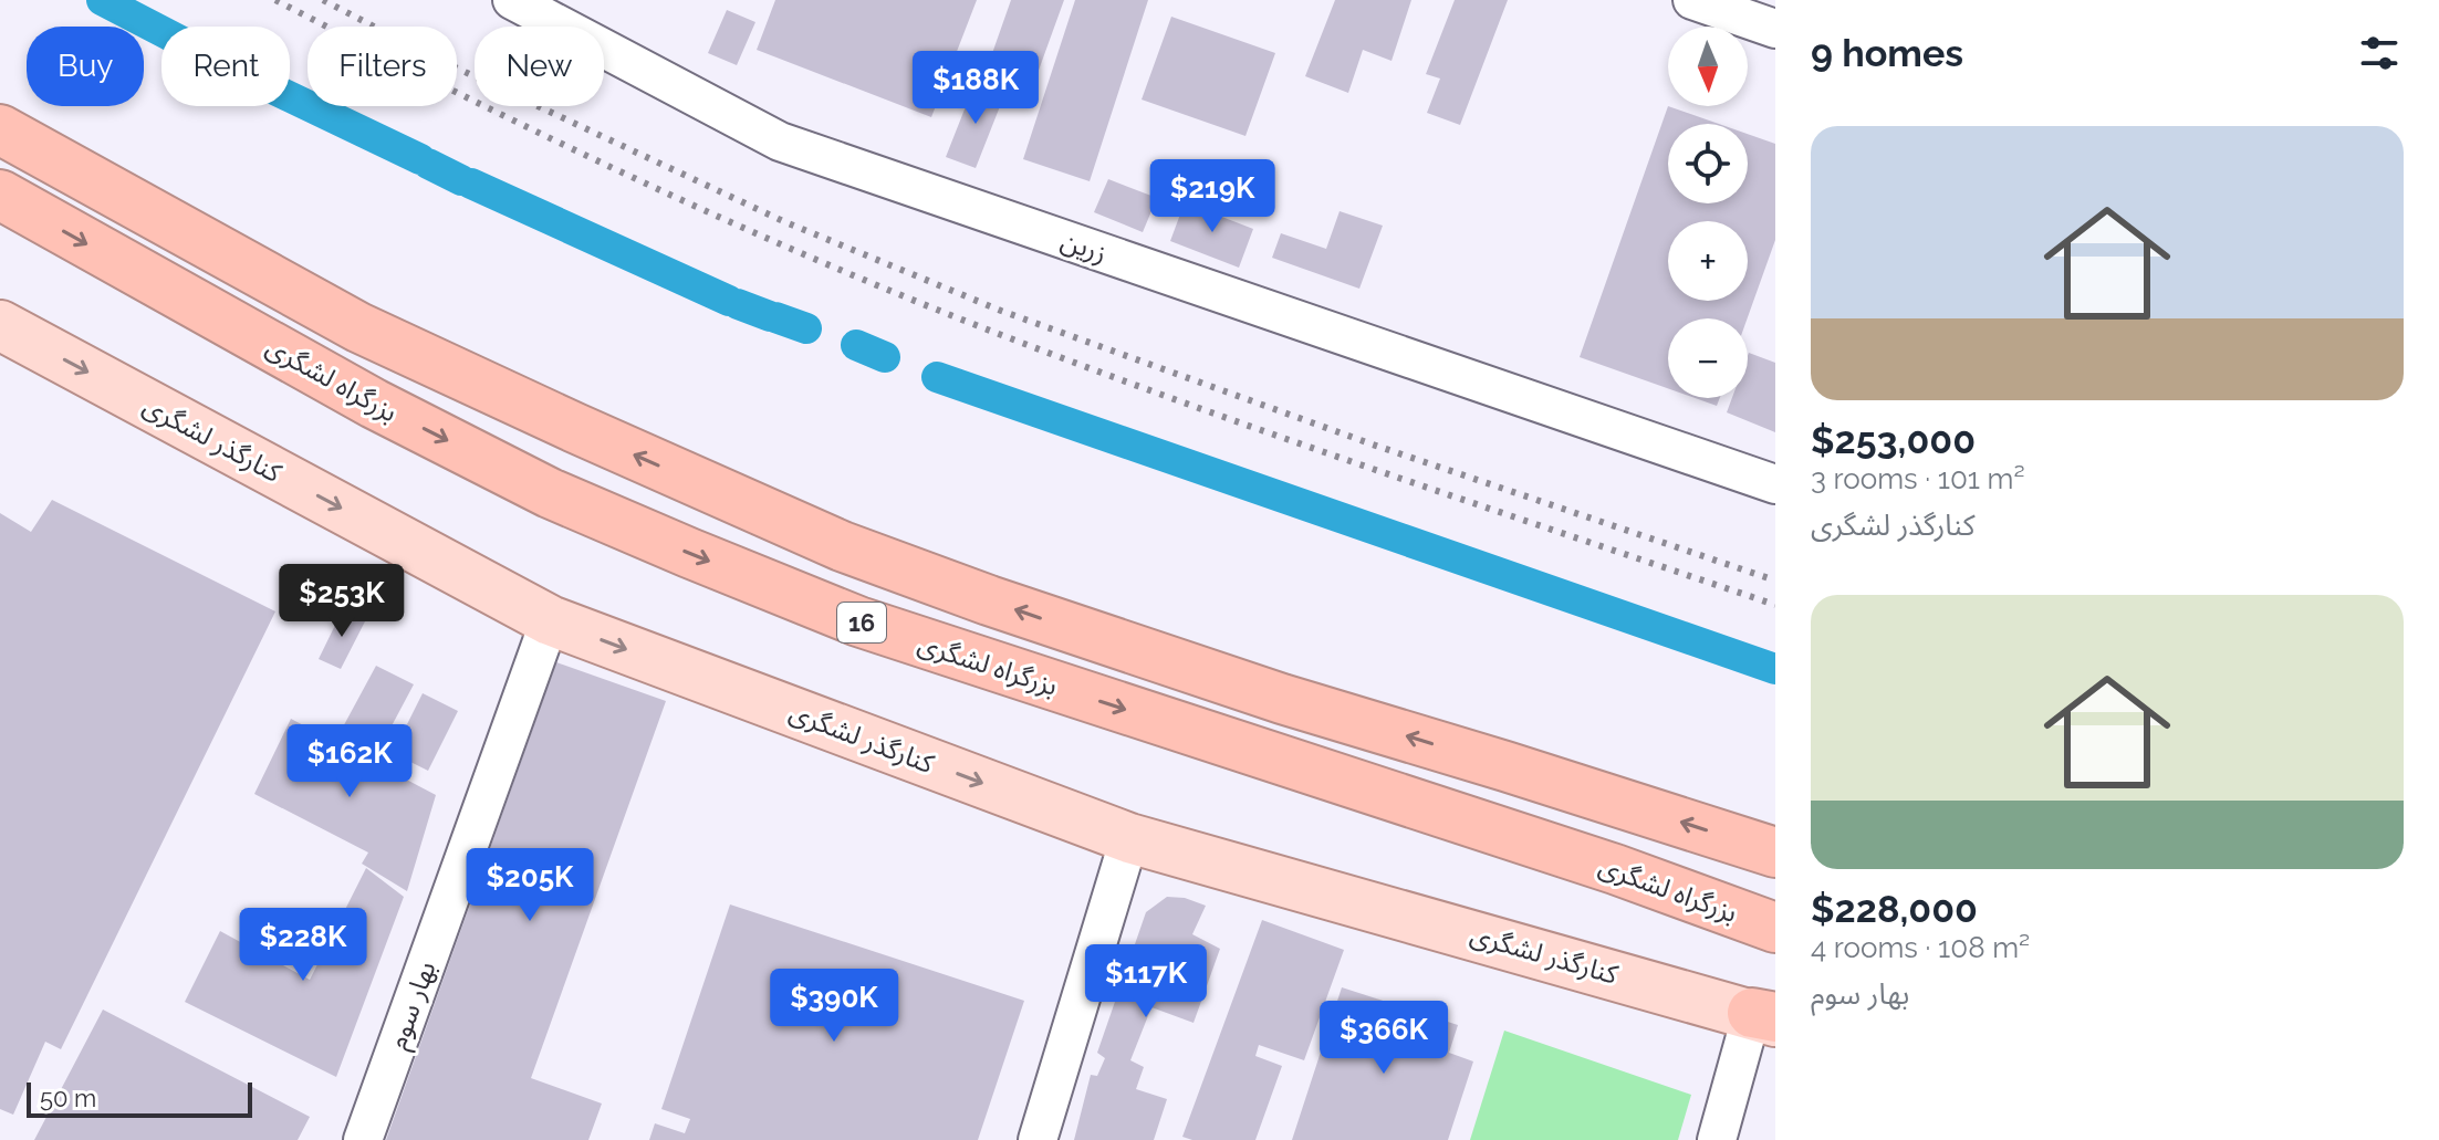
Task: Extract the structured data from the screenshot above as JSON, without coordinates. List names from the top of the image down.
{
  "streets": {
    "highway": ["بزرگراه لشگری", "16"],
    "main road": ["کنارگذر لشگری"],
    "street": ["زرین", "بهار سوم"]
  },
  "crossings": [
    ["کنارگذر لشگری", "بهار سوم"]
  ],
  "one_way": ["کنارگذر لشگری"],
  "scale_bar": "50 m",
  "north": "bottom",
  "page": {
    "heading": "9 homes",
    "map_buttons": ["+", "−"],
    "chip": [
      "Buy",
      "Rent",
      "Filters",
      "New"
    ],
    "price": [
      "$188K",
      "$219K",
      "$253K",
      "$162K",
      "$205K",
      "$228K",
      "$117K",
      "$390K",
      "$366K"
    ],
    "list": [
      {
        "name": "$253,000",
        "note": "3 rooms · 101 m² · کنارگذر لشگری"
      },
      {
        "name": "$228,000",
        "note": "4 rooms · 108 m² · بهار سوم"
      }
    ],
    "scale": "50 m"
  }
}
